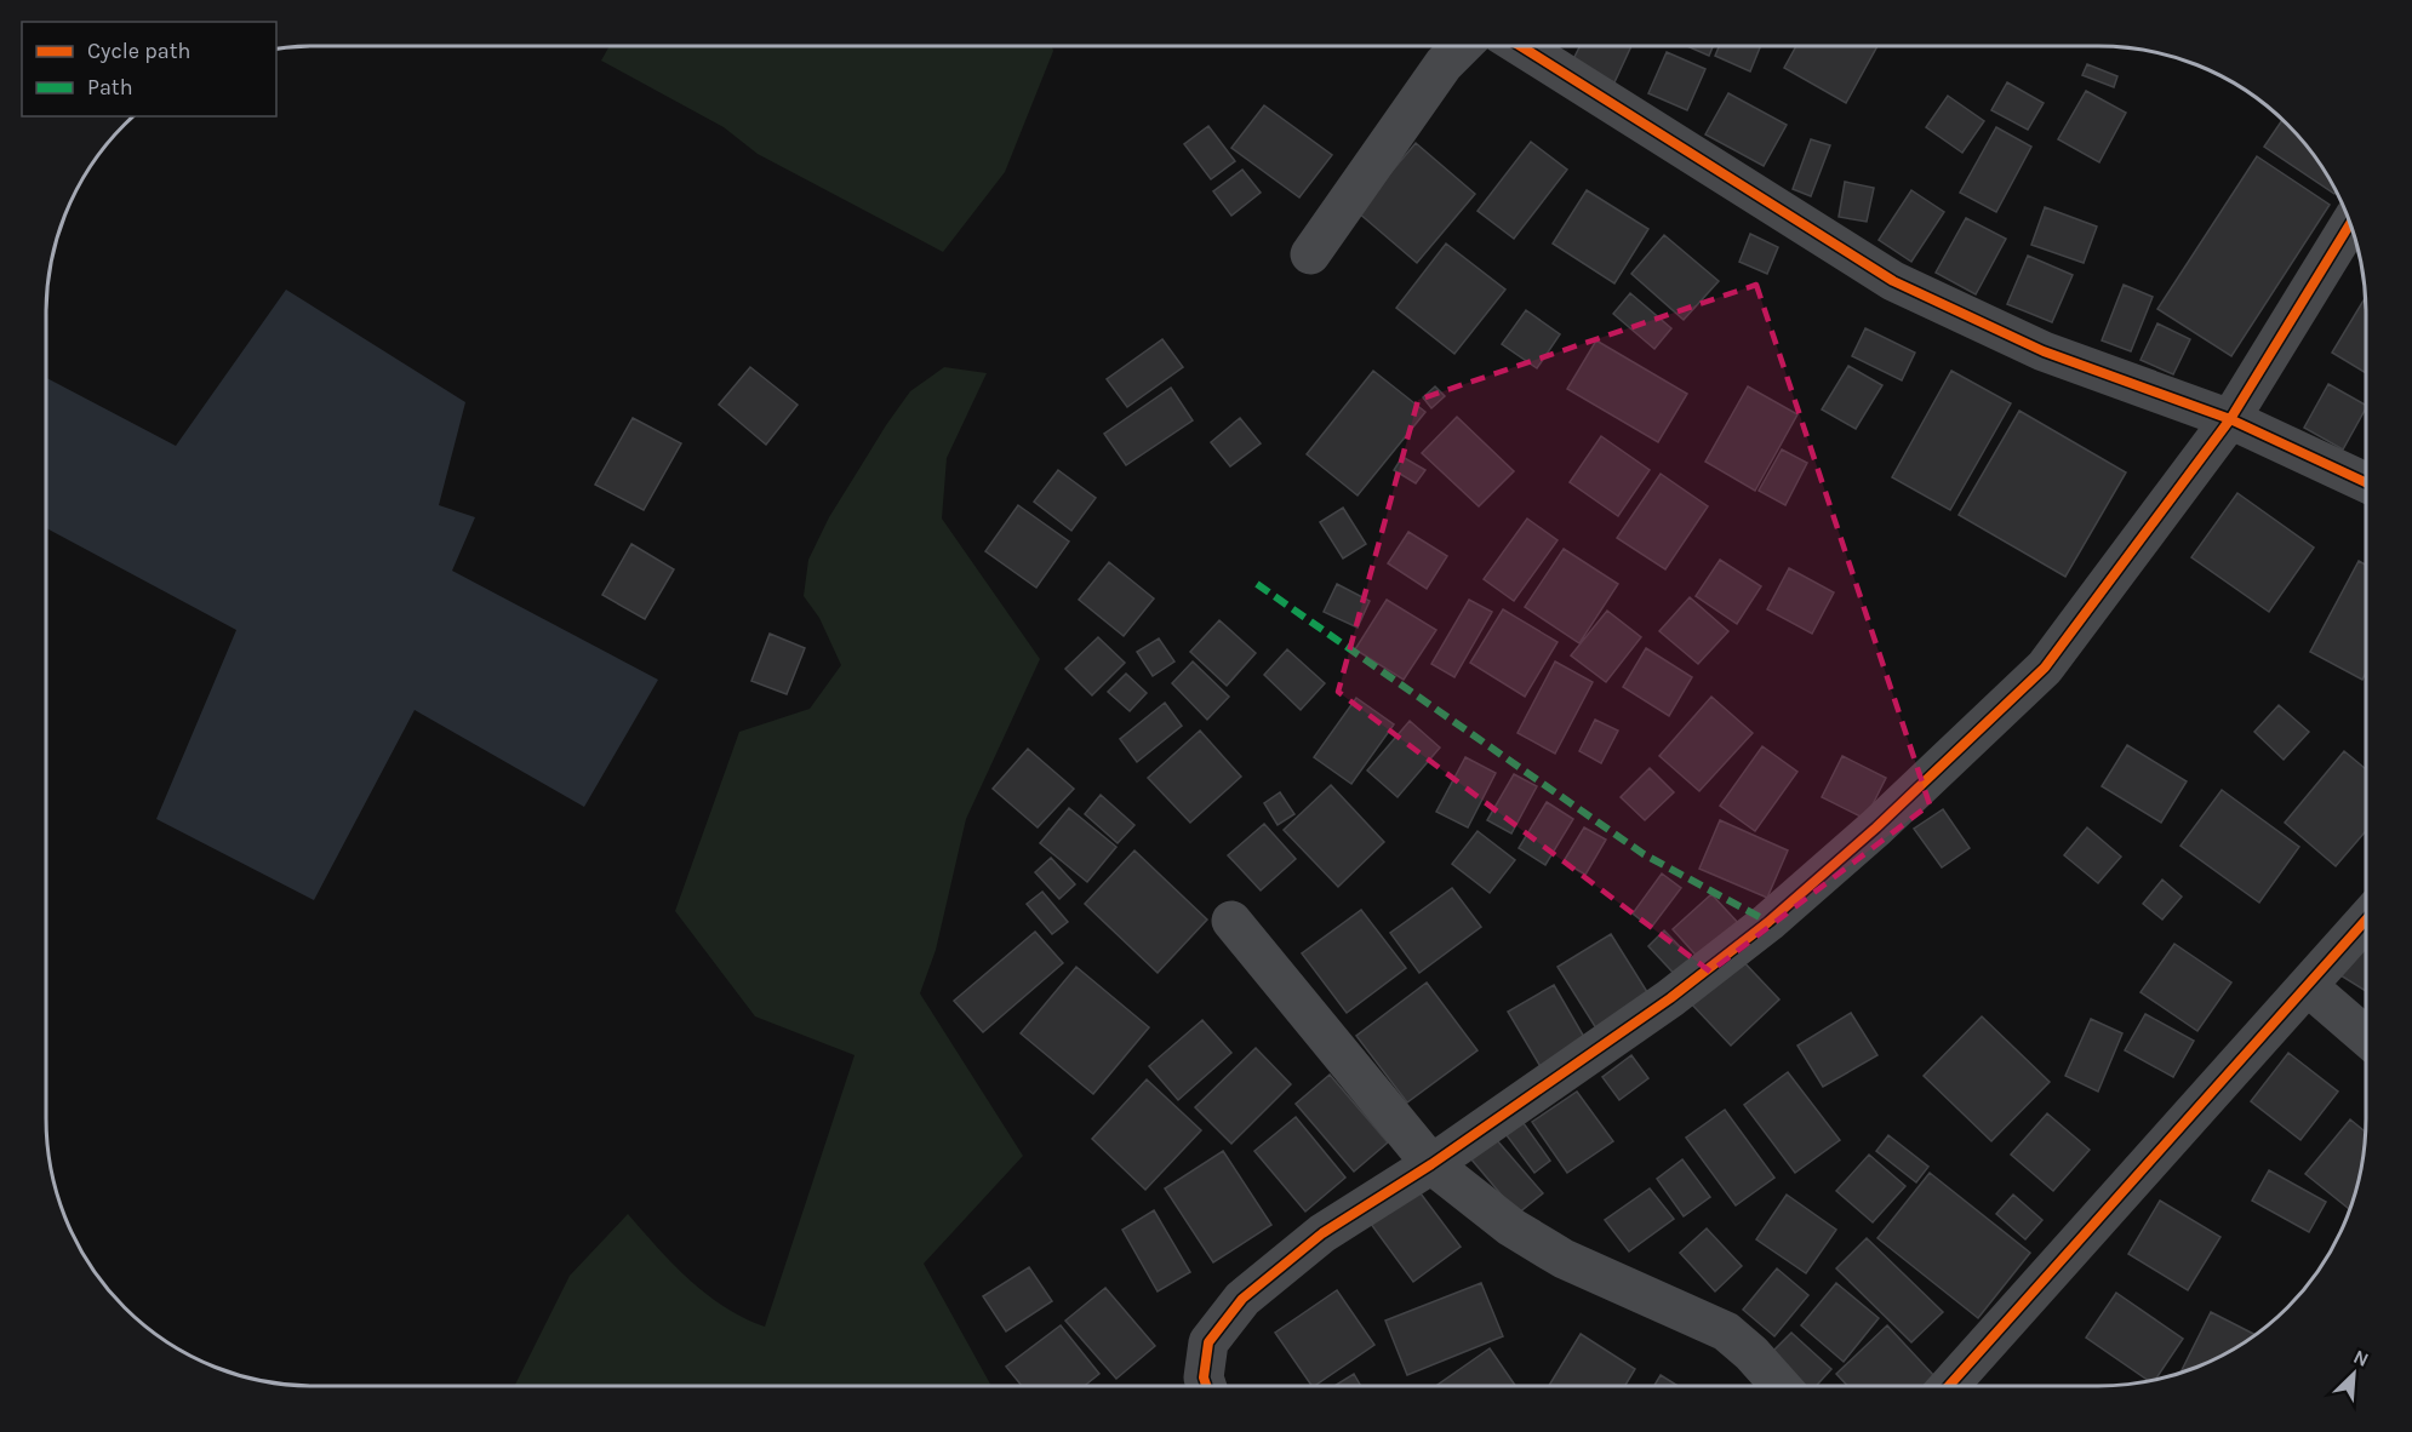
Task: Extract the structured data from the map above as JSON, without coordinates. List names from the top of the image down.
{
  "legend": ["Cycle path", "Path"],
  "north": "top right"
}
